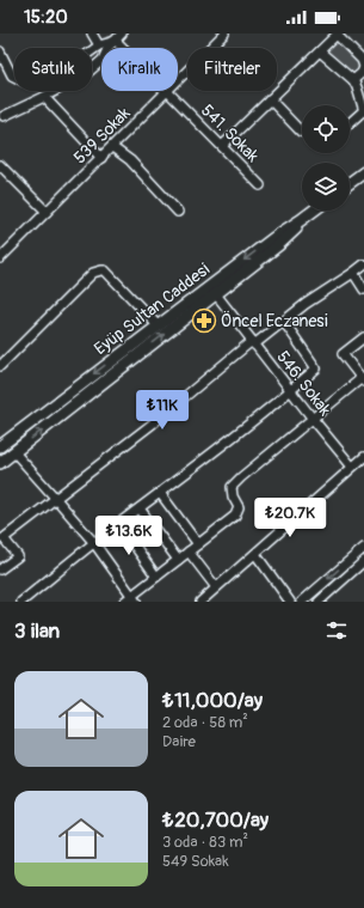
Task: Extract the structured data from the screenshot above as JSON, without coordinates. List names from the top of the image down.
{
  "streets": {
    "main road": ["Eyüp Sultan Caddesi"],
    "street": ["541. Sokak", "539 Sokak", "546. Sokak"]
  },
  "crossings": [
    ["541. Sokak", "539 Sokak"]
  ],
  "places": {
    "pharmacy": ["Öncel Eczanesi"]
  },
  "page": {
    "status": "15:20",
    "chip": ["Satılık", "Kiralık", "Filtreler"],
    "price": ["₺11K", "₺20.7K", "₺13.6K"],
    "heading": "3 ilan",
    "list": [
      {
        "name": "₺11,000/ay",
        "note": "2 oda · 58 m² · Daire"
      },
      {
        "name": "₺20,700/ay",
        "note": "3 oda · 83 m² · 549 Sokak"
      }
    ]
  }
}
